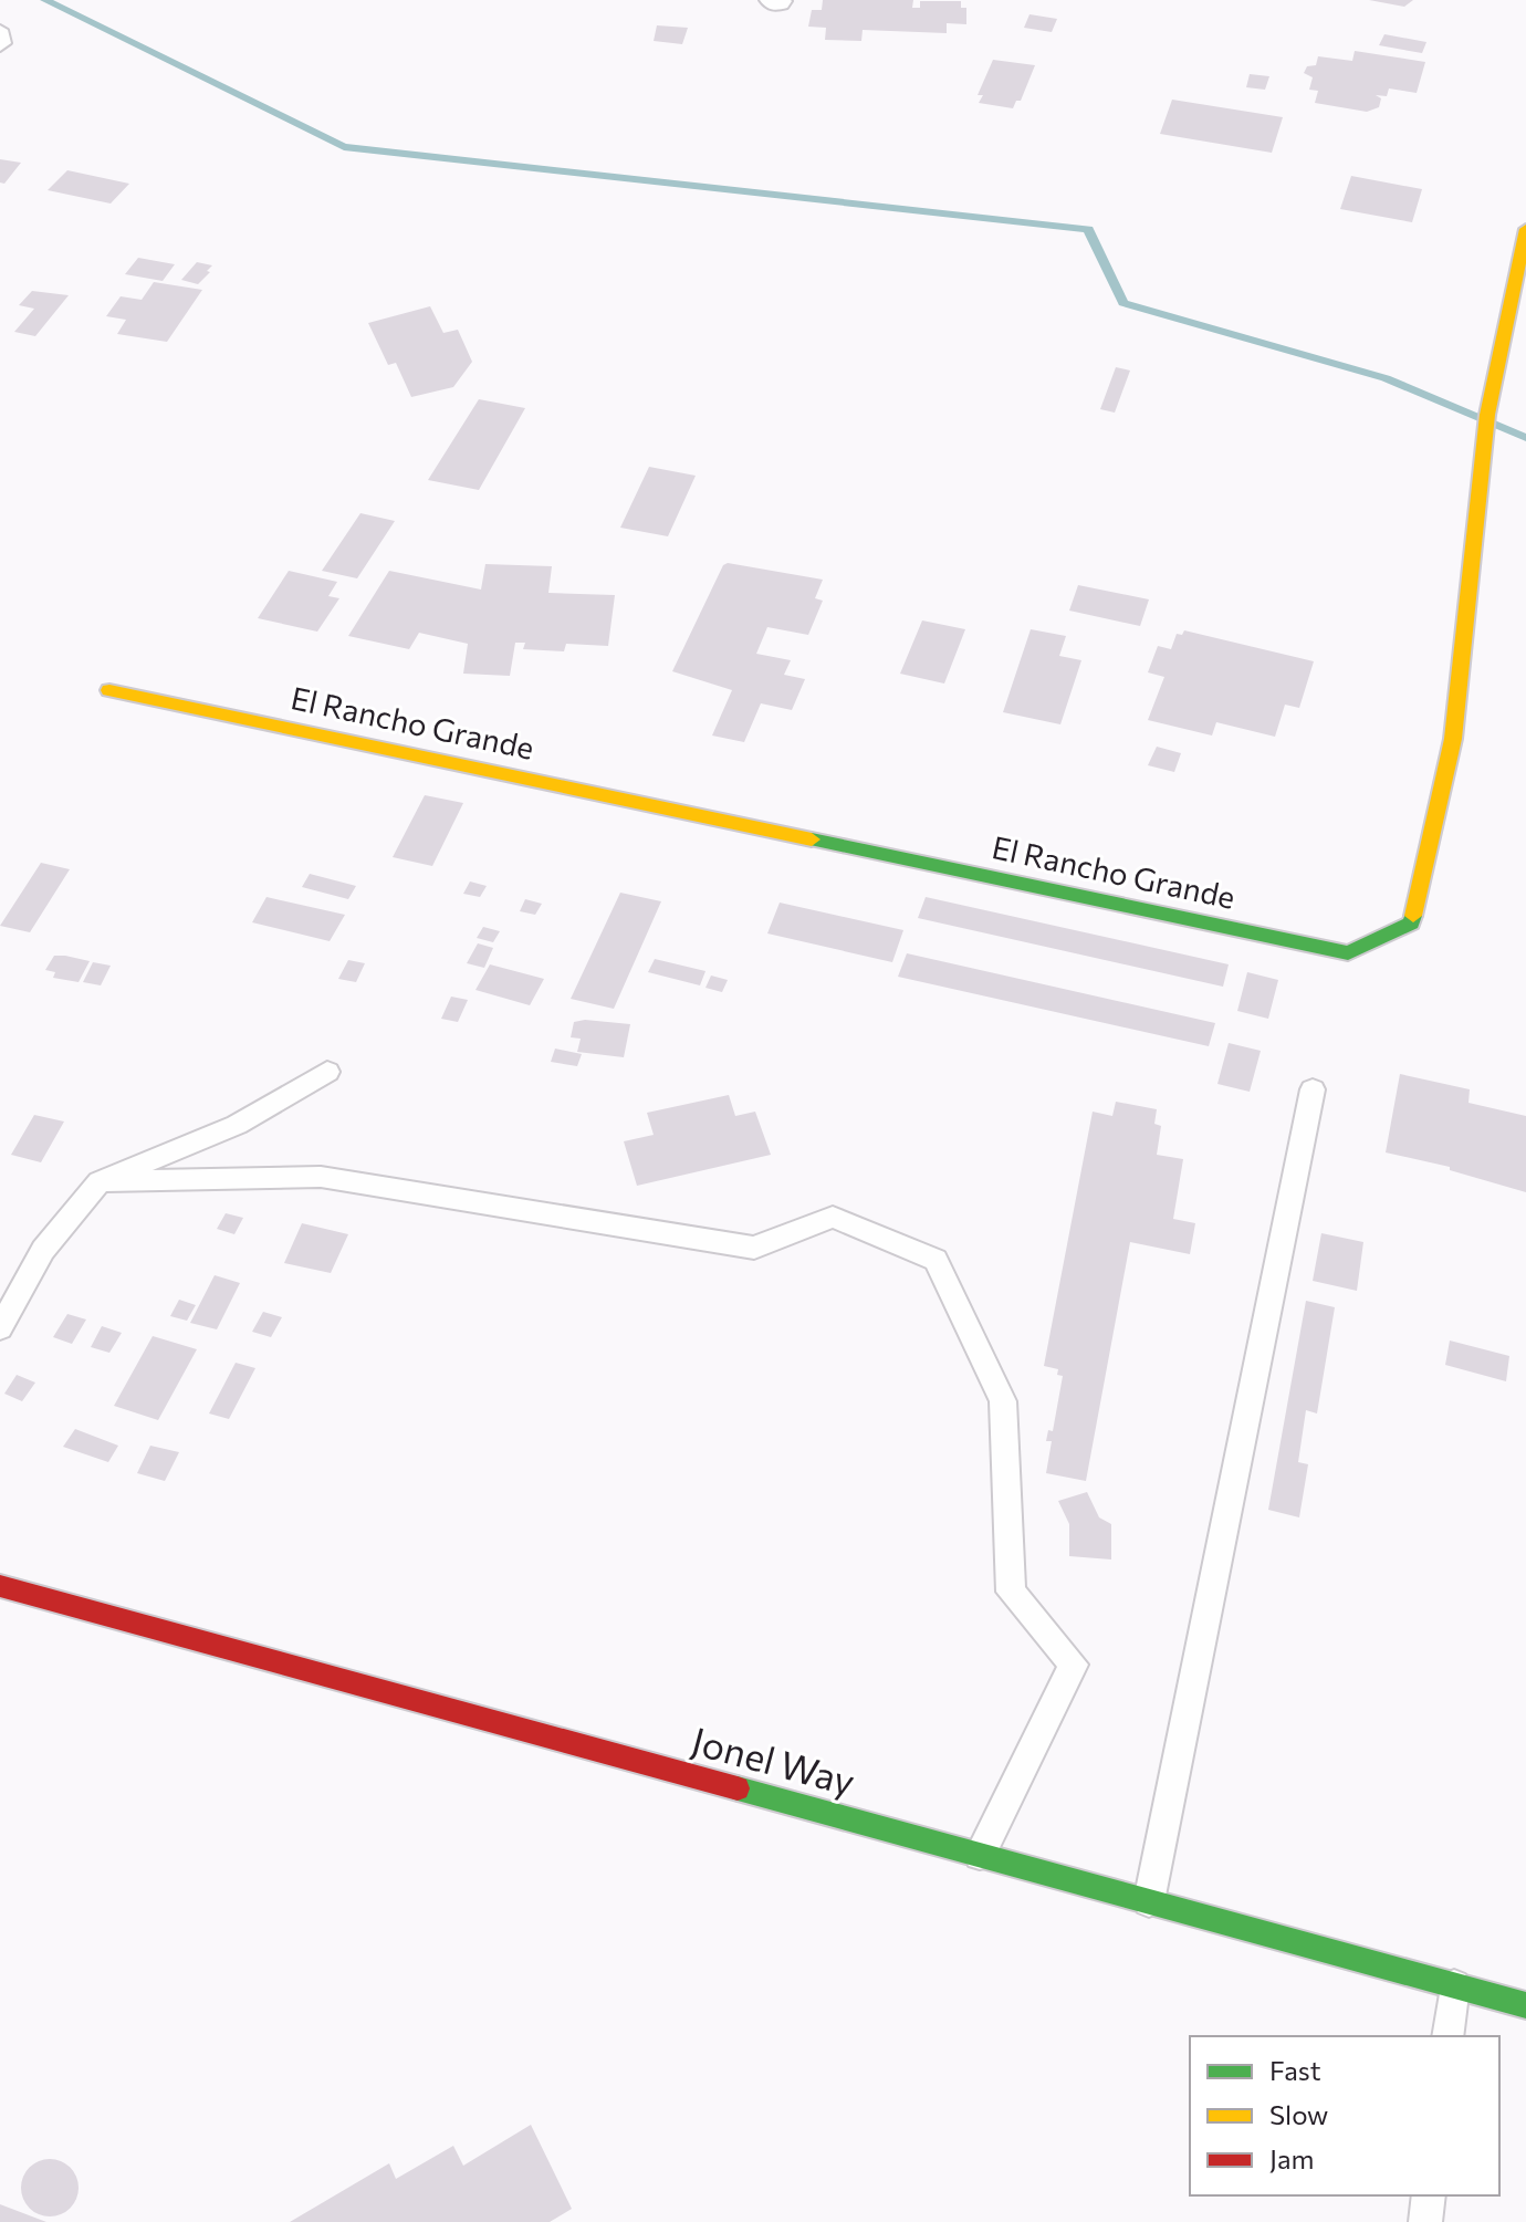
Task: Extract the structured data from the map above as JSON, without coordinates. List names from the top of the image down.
{
  "streets": {
    "street": ["El Rancho Grande", "Jonel Way"]
  },
  "legend": ["Fast", "Slow", "Jam"]
}
